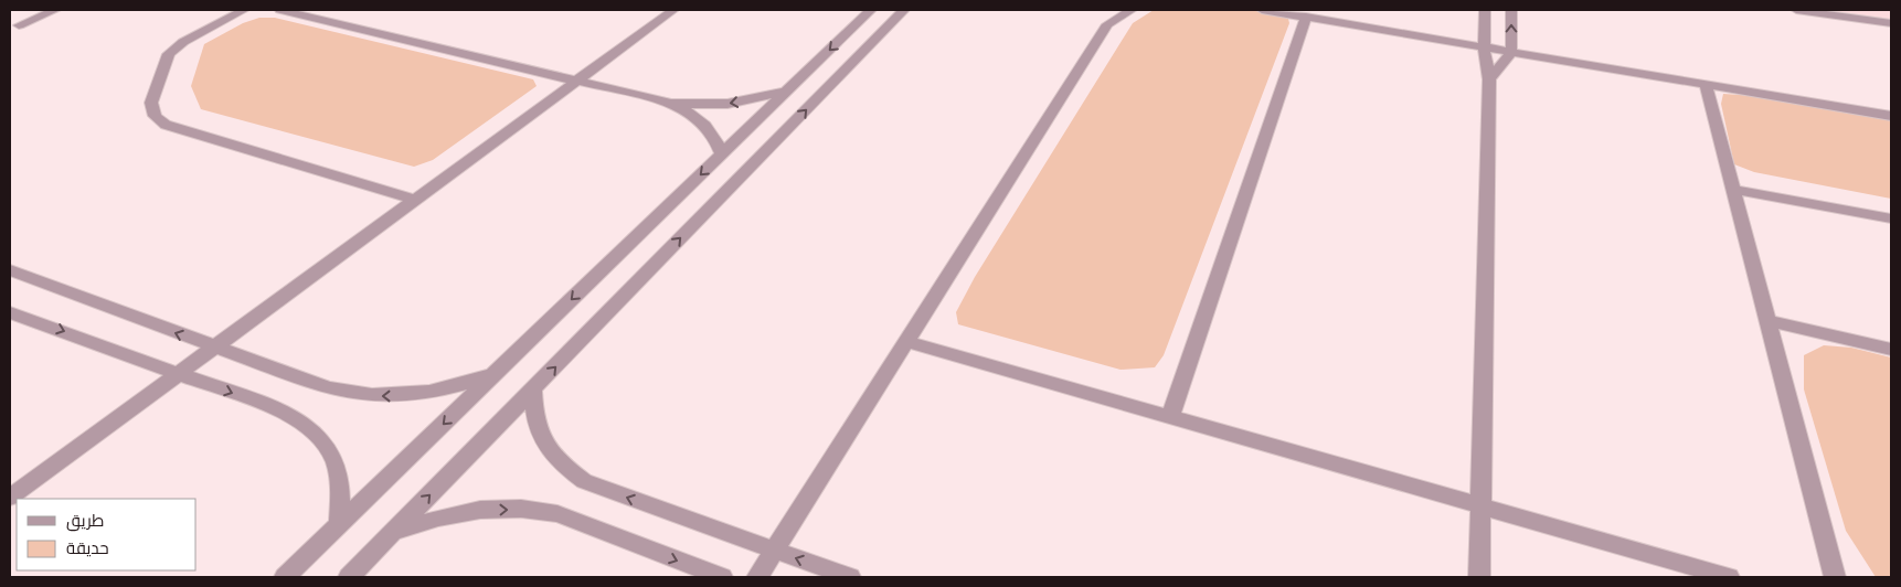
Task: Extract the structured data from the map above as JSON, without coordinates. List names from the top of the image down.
{
  "legend": ["طريق", "حديقة"]
}
